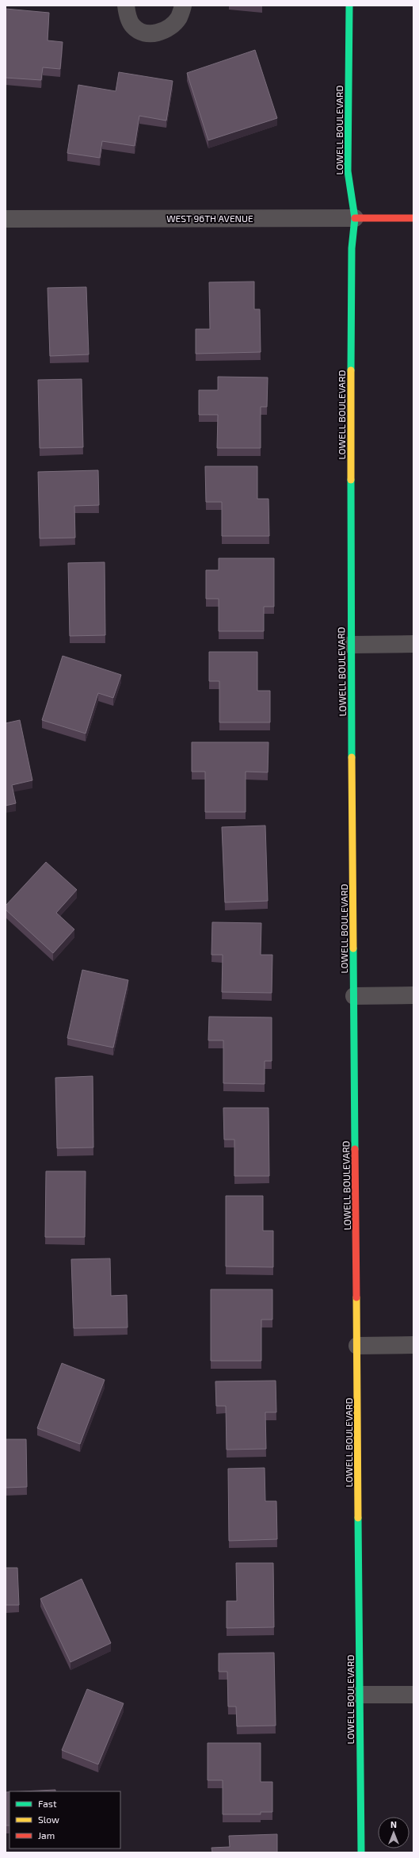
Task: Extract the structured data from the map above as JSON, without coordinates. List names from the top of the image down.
{
  "streets": {
    "street": ["LOWELL BOULEVARD", "WEST 96TH AVENUE"]
  },
  "crossings": [
    ["LOWELL BOULEVARD", "WEST 96TH AVENUE"]
  ],
  "legend": ["Fast", "Slow", "Jam"],
  "north": "top"
}
